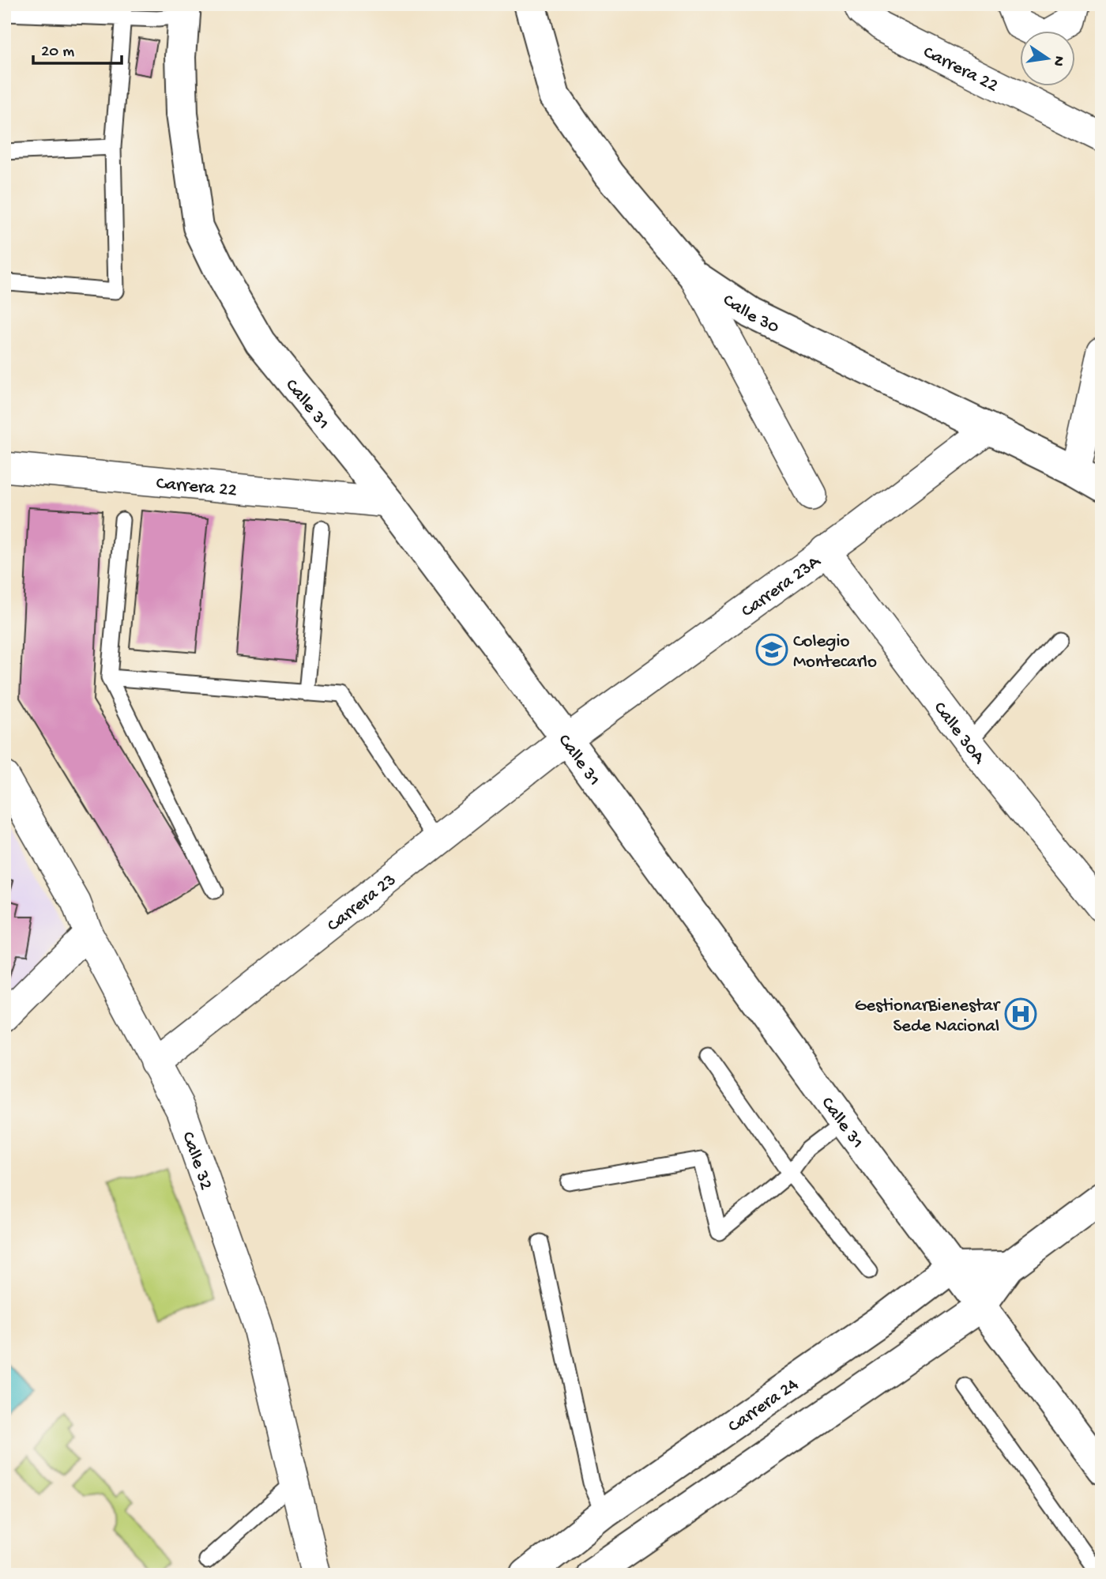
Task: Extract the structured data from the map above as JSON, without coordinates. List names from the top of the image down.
{
  "streets": {
    "street": [
      "Carrera 22",
      "Calle 30",
      "Calle 31",
      "Carrera 23A",
      "Calle 30A",
      "Carrera 23",
      "Calle 32",
      "Carrera 24"
    ]
  },
  "crossings": [
    ["Carrera 22", "Calle 31"],
    ["Calle 30", "Carrera 23A"],
    ["Calle 31", "Carrera 23A"],
    ["Calle 31", "Carrera 23"],
    ["Calle 31", "Carrera 24"],
    ["Carrera 23A", "Calle 30A"],
    ["Carrera 23A", "Carrera 23"],
    ["Carrera 23", "Calle 32"]
  ],
  "places": {
    "school or university": ["Colegio Montecarlo"],
    "hospital": ["GestionarBienestar Sede Nacional"]
  },
  "scale_bar": "20 m",
  "north": "right"
}
